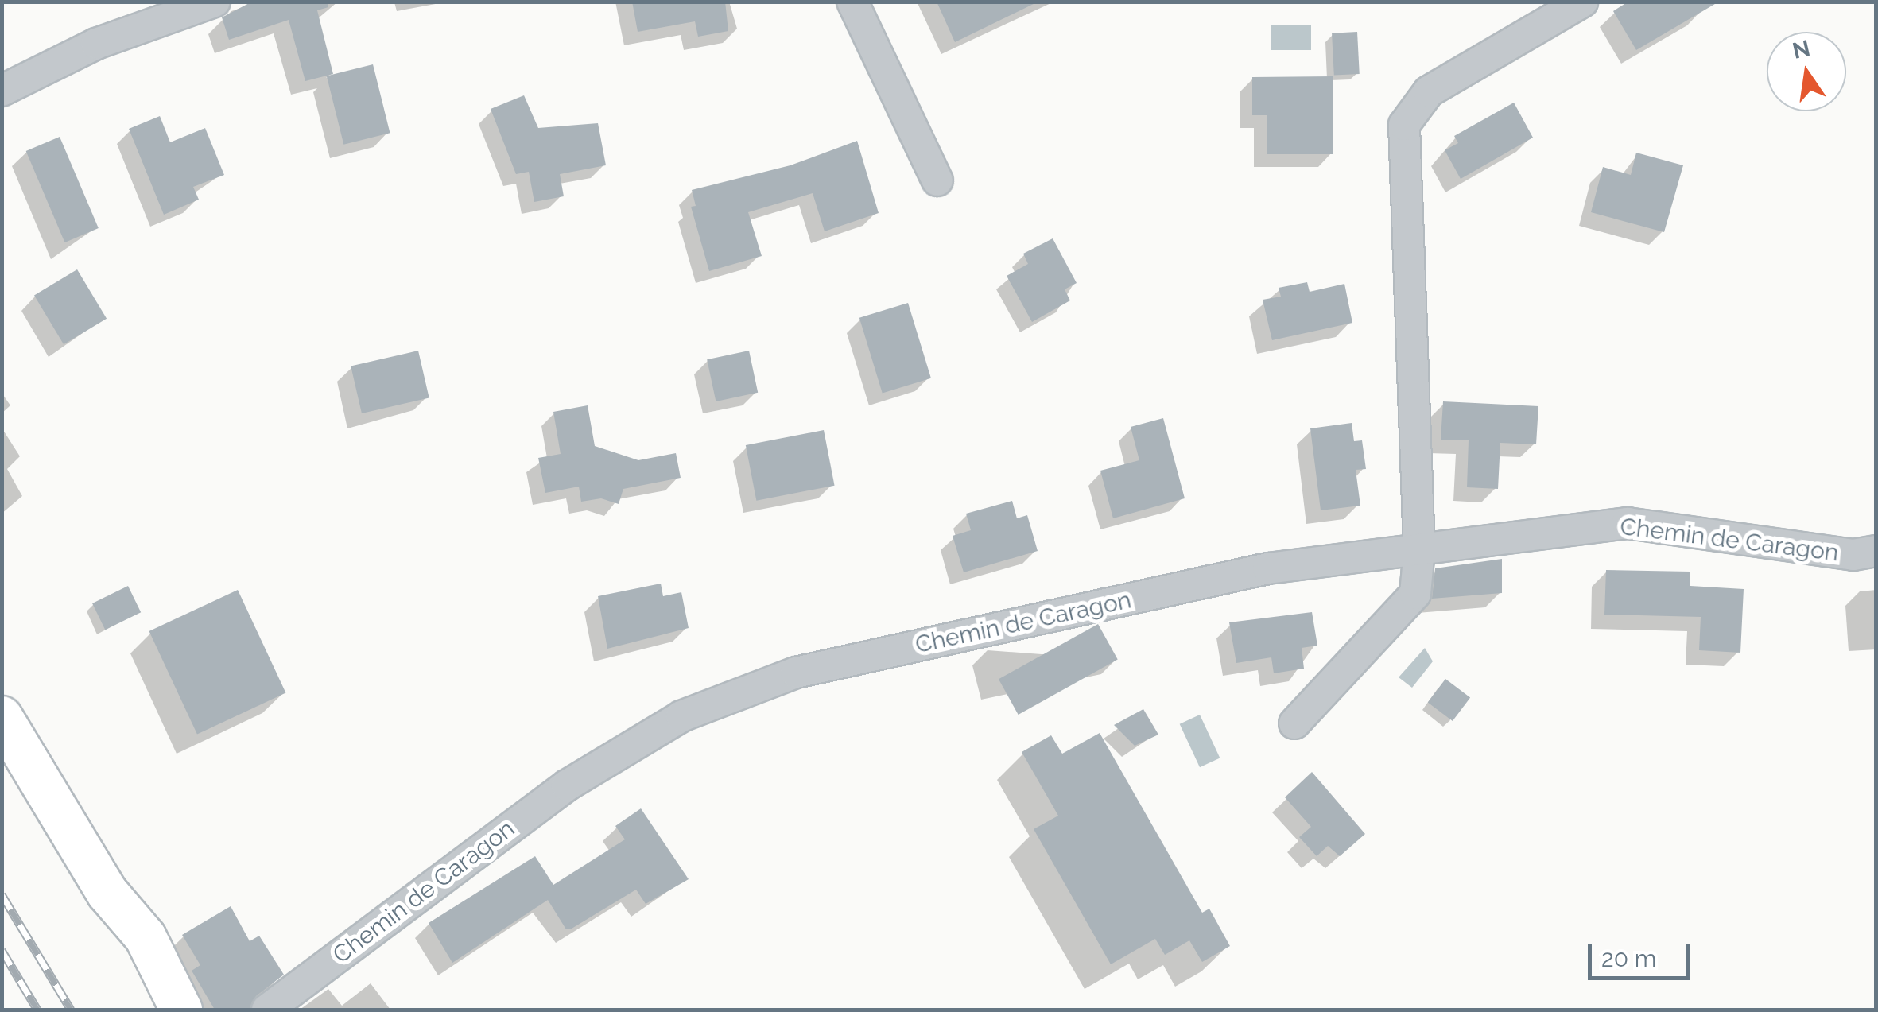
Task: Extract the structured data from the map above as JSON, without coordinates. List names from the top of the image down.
{
  "streets": {
    "street": ["Chemin de Caragon"]
  },
  "scale_bar": "20 m",
  "north": "top"
}
